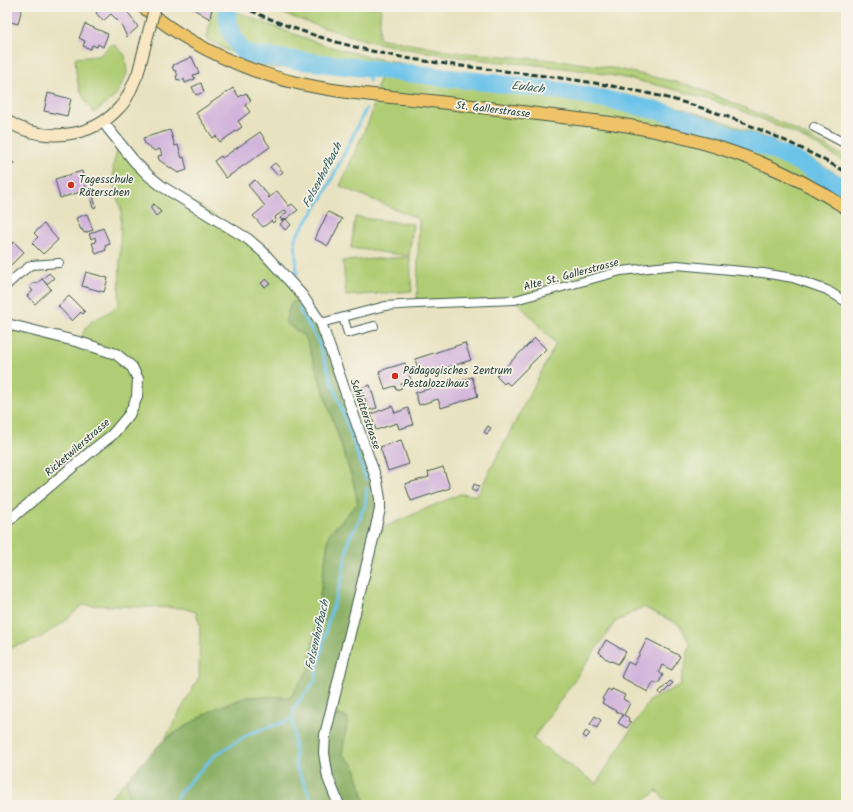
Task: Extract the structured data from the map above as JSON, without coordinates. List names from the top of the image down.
{
  "streets": {
    "main road": ["St. Gallerstrasse"],
    "street": ["Alte St. Gallerstrasse", "Schlatterstrasse", "Ricketwilerstrasse"]
  },
  "crossings": [
    ["Alte St. Gallerstrasse", "Schlatterstrasse"]
  ],
  "water": ["Eulach", "Felsenhofbach"],
  "places": ["Tagesschule Räterschen", "Pädagogisches Zentrum Pestalozzihaus"]
}
